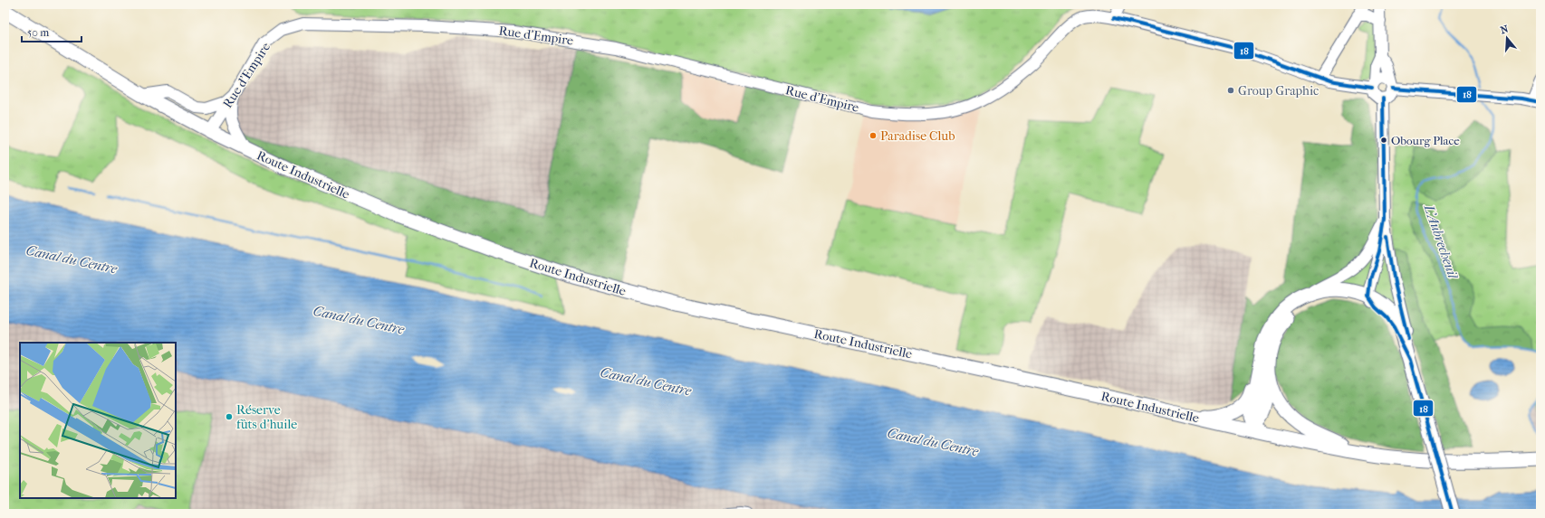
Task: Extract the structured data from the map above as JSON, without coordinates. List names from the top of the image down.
{
  "streets": {
    "main road": ["Route Industrielle"],
    "street": ["Rue d'Empire"]
  },
  "crossings": [
    ["Rue d'Empire", "Route Industrielle"]
  ],
  "water": ["L'Aubrecheuil", "Canal du Centre"],
  "places": [
    "Group Graphic",
    "Paradise Club",
    "Obourg Place",
    "Réserve fûts d'huile"
  ],
  "lines": ["transit line 18"],
  "scale_bar": "50 m",
  "north": "top"
}
